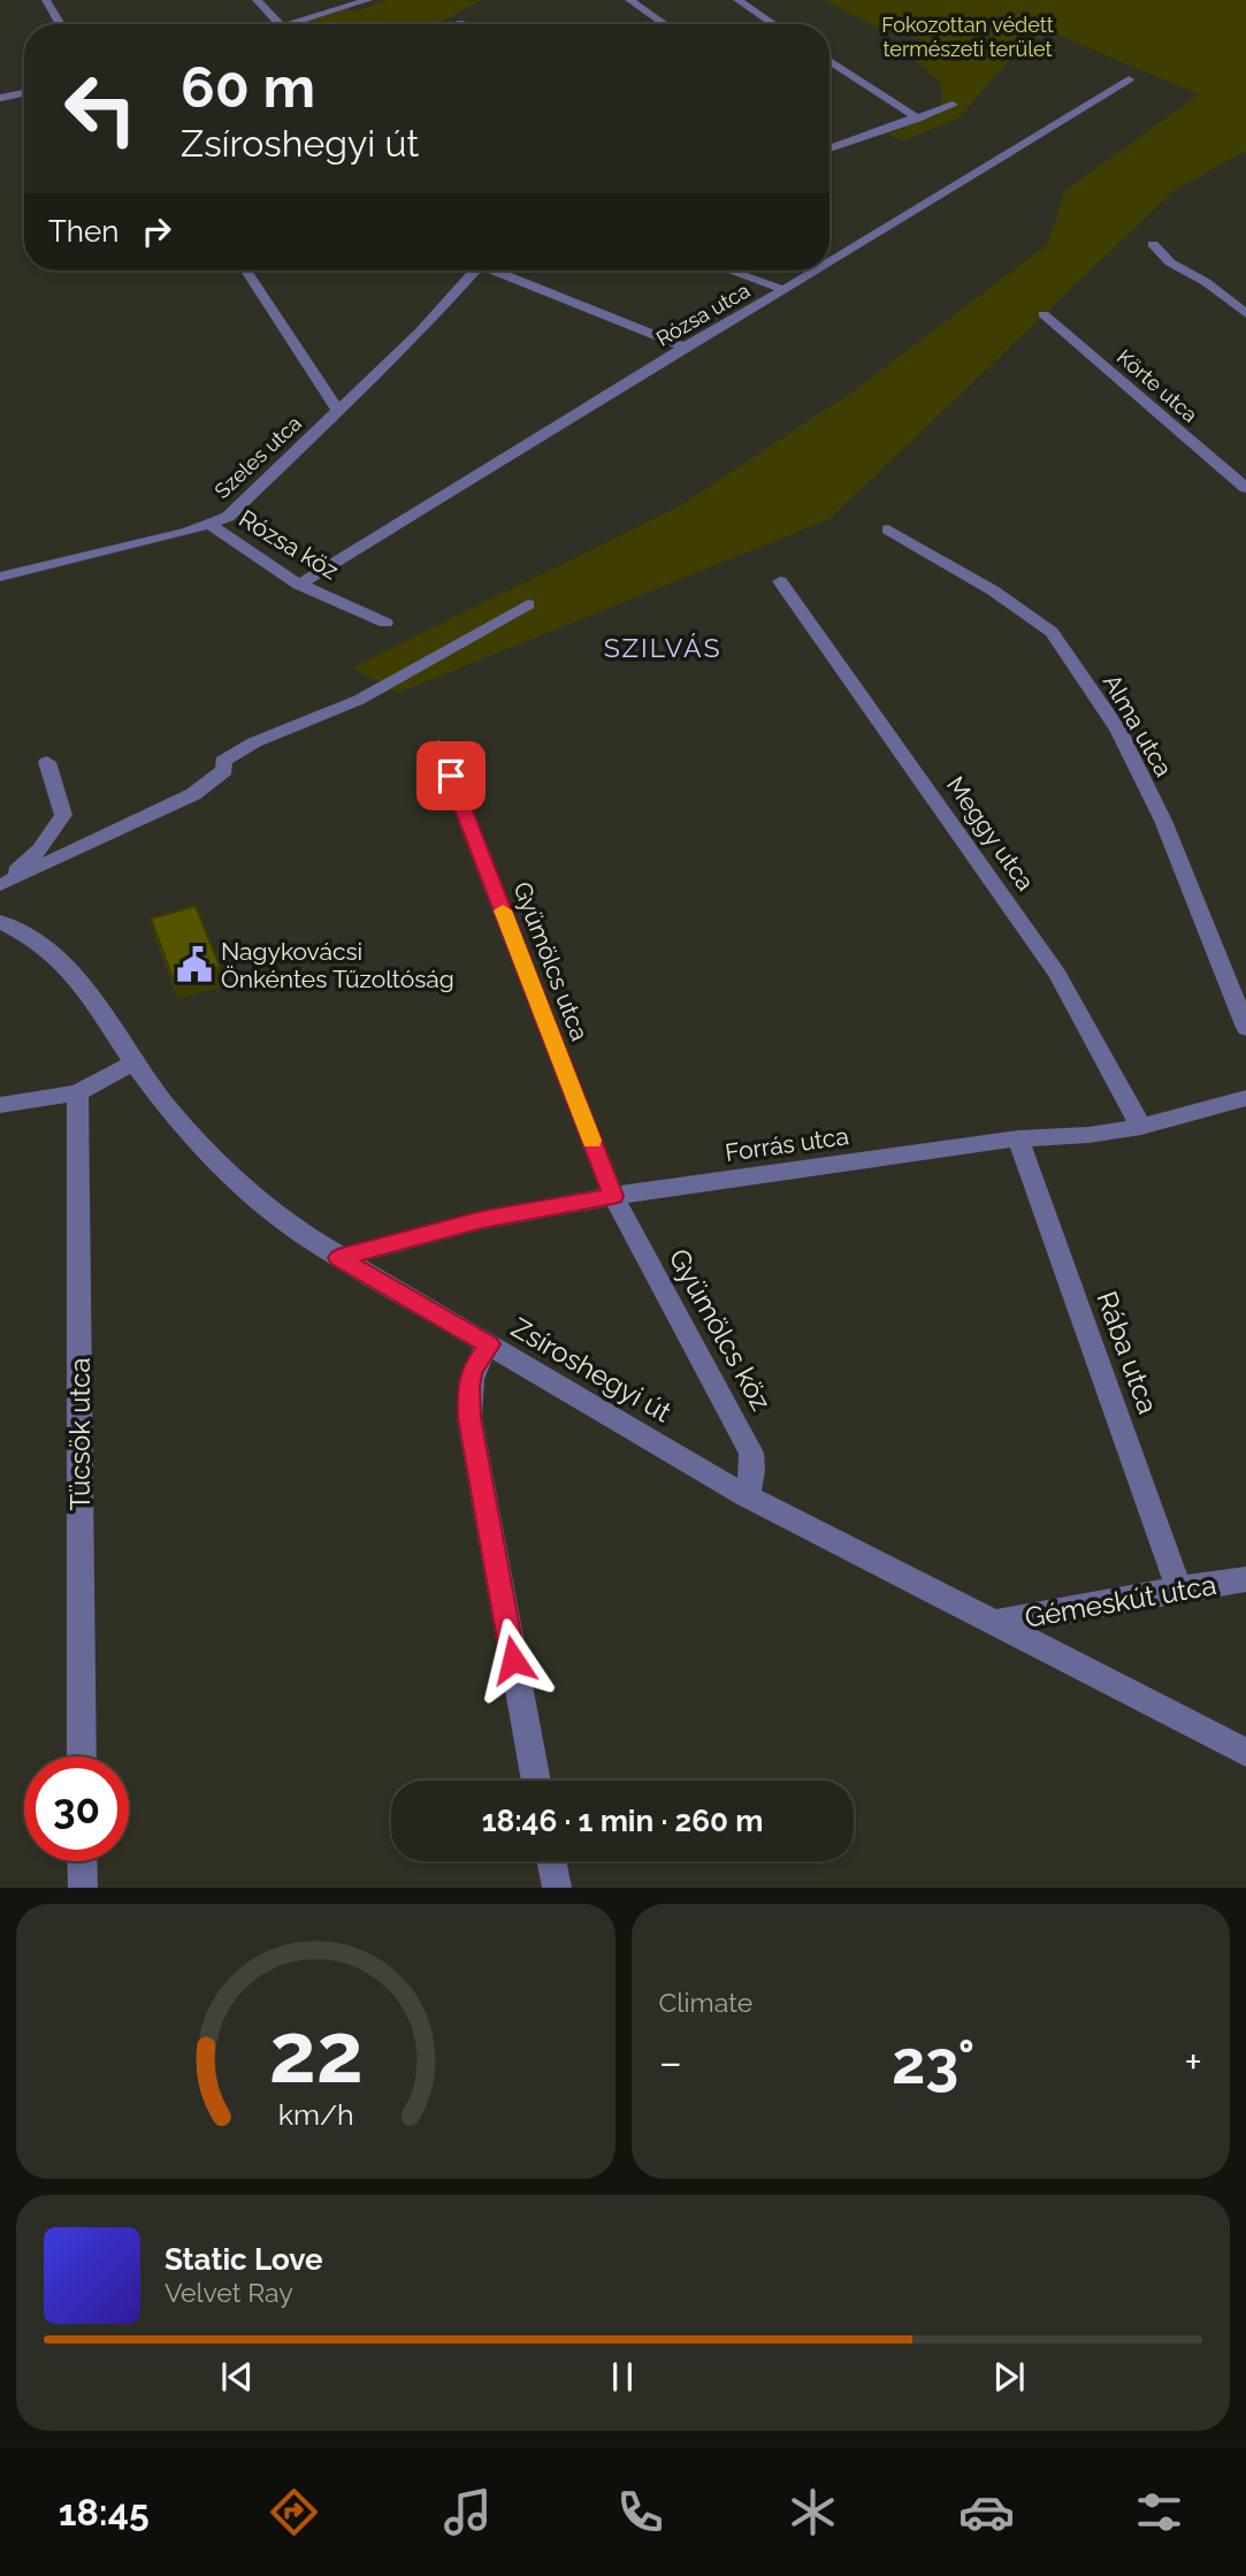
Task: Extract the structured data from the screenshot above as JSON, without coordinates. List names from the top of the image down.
{
  "streets": {
    "street": [
      "Rózsa utca",
      "Körte utca",
      "Szeles utca",
      "Rózsa köz",
      "Alma utca",
      "Meggy utca",
      "Gyümölcs utca",
      "Forrás utca",
      "Gyümölcs köz",
      "Rába utca",
      "Zsíroshegyi út",
      "Tücsök utca",
      "Gémeskút utca"
    ]
  },
  "crossings": [
    ["Rózsa utca", "Rózsa köz"],
    ["Szeles utca", "Rózsa köz"],
    ["Meggy utca", "Forrás utca"],
    ["Gyümölcs utca", "Forrás utca"],
    ["Gyümölcs utca", "Gyümölcs köz"],
    ["Forrás utca", "Gyümölcs köz"],
    ["Forrás utca", "Rába utca"],
    ["Forrás utca", "Zsíroshegyi út"],
    ["Gyümölcs köz", "Zsíroshegyi út"],
    ["Rába utca", "Gémeskút utca"],
    ["Zsíroshegyi út", "Gémeskút utca"]
  ],
  "districts": ["SZILVÁS"],
  "parks": ["Fokozottan védett természeti terület"],
  "places": {
    "public building": ["Nagykovácsi Önkéntes Tűzoltóság"]
  },
  "page": {
    "turn": ["60 m", "Zsíroshegyi út"],
    "then": "Then",
    "limit": "30",
    "trip": "18:46 · 1 min · 260 m",
    "tile": "Climate",
    "heat": ["−", "23°", "+"],
    "song": ["Static Love", "Velvet Ray"],
    "tabs": "18:45",
    "gauge": ["22", "km/h"]
  }
}
